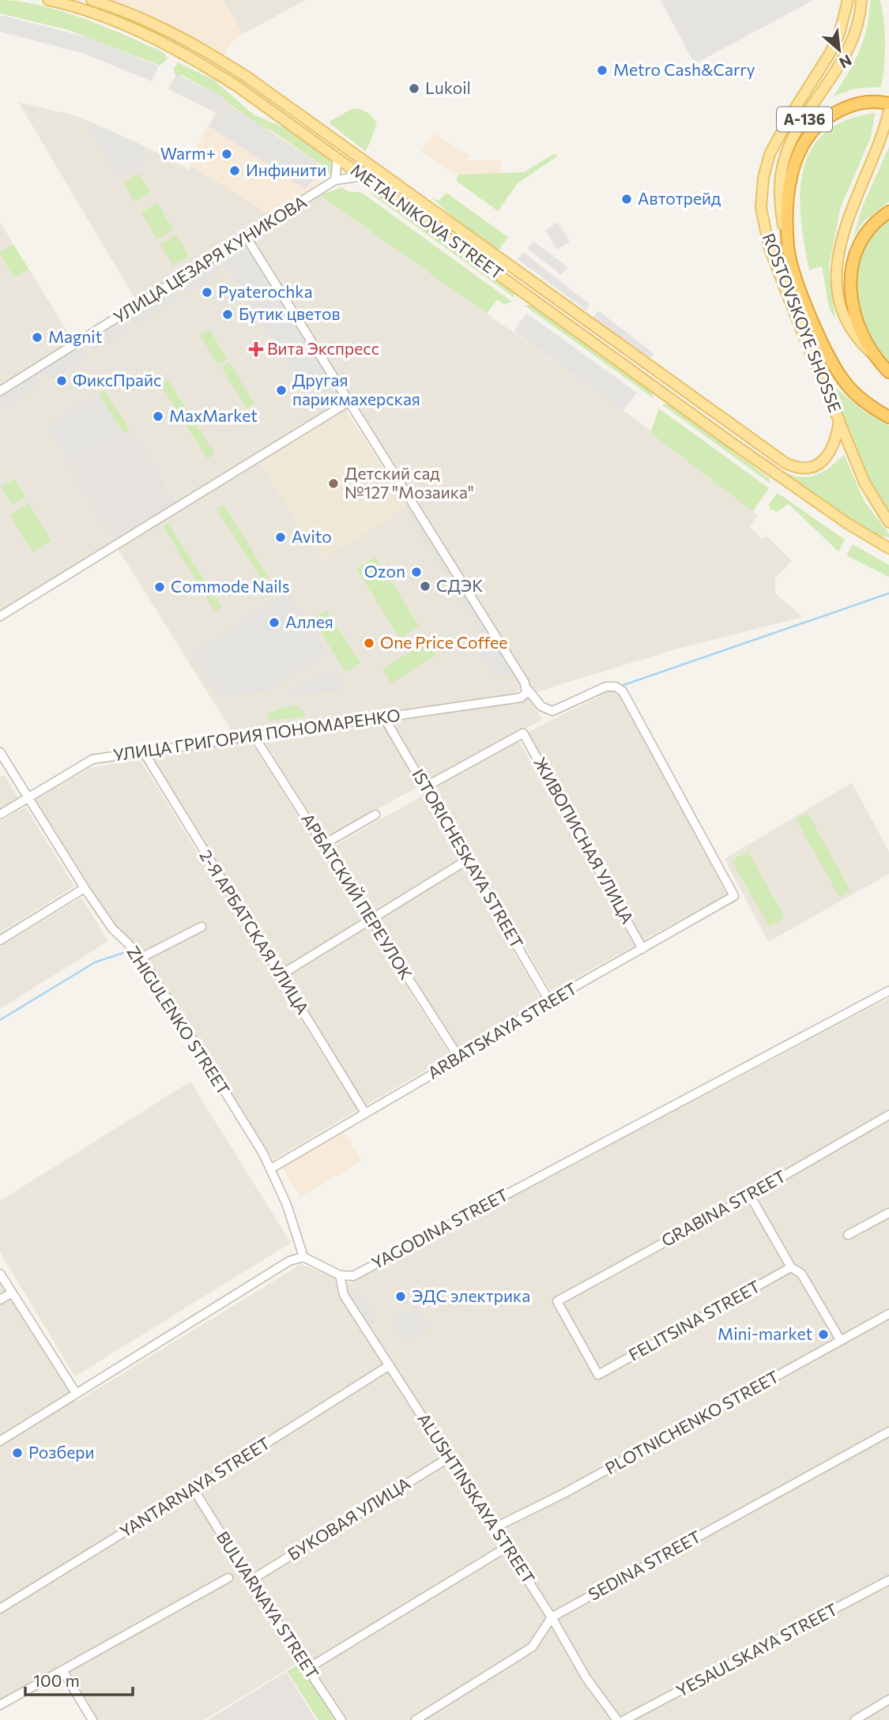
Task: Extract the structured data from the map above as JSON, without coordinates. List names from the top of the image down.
{
  "streets": {
    "highway": ["А-136"],
    "main road": ["METALNIKOVA STREET", "ROSTOVSKOYE SHOSSE"],
    "street": [
      "УЛИЦА ЦЕЗАРЯ КУНИКОВА",
      "УЛИЦА ГРИГОРИЯ ПОНОМАРЕНКО",
      "ЖИВОПИСНАЯ УЛИЦА",
      "ISTORICHESKAYA STREET",
      "АРБАТСКИЙ ПЕРЕУЛОК",
      "2-Я АРБАТСКАЯ УЛИЦА",
      "ZHIGULENKO STREET",
      "ARBATSKAYA STREET",
      "GRABINA STREET",
      "YAGODINA STREET",
      "FELITSINA STREET",
      "PLOTNICHENKO STREET",
      "YANTARNAYA STREET",
      "ALUSHTINSKAYA STREET",
      "БУКОВАЯ УЛИЦА",
      "SEDINA STREET",
      "BULVARNAYA STREET",
      "YESAULSKAYA STREET"
    ]
  },
  "crossings": [
    ["METALNIKOVA STREET", "ROSTOVSKOYE SHOSSE"],
    ["УЛИЦА ГРИГОРИЯ ПОНОМАРЕНКО", "ISTORICHESKAYA STREET"],
    ["УЛИЦА ГРИГОРИЯ ПОНОМАРЕНКО", "АРБАТСКИЙ ПЕРЕУЛОК"],
    ["УЛИЦА ГРИГОРИЯ ПОНОМАРЕНКО", "2-Я АРБАТСКАЯ УЛИЦА"],
    ["УЛИЦА ГРИГОРИЯ ПОНОМАРЕНКО", "ZHIGULENKO STREET"],
    ["УЛИЦА ГРИГОРИЯ ПОНОМАРЕНКО", "ARBATSKAYA STREET"],
    ["ЖИВОПИСНАЯ УЛИЦА", "ISTORICHESKAYA STREET"],
    ["ЖИВОПИСНАЯ УЛИЦА", "ARBATSKAYA STREET"],
    ["ISTORICHESKAYA STREET", "ARBATSKAYA STREET"],
    ["АРБАТСКИЙ ПЕРЕУЛОК", "ARBATSKAYA STREET"],
    ["2-Я АРБАТСКАЯ УЛИЦА", "ARBATSKAYA STREET"],
    ["ZHIGULENKO STREET", "ARBATSKAYA STREET"],
    ["GRABINA STREET", "FELITSINA STREET"],
    ["YAGODINA STREET", "ALUSHTINSKAYA STREET"],
    ["PLOTNICHENKO STREET", "ALUSHTINSKAYA STREET"],
    ["YANTARNAYA STREET", "ALUSHTINSKAYA STREET"],
    ["YANTARNAYA STREET", "BULVARNAYA STREET"],
    ["ALUSHTINSKAYA STREET", "БУКОВАЯ УЛИЦА"],
    ["ALUSHTINSKAYA STREET", "SEDINA STREET"],
    ["БУКОВАЯ УЛИЦА", "BULVARNAYA STREET"]
  ],
  "places": {
    "other": [
      "Metro Cash&Carry",
      "Lukoil",
      "Warm+",
      "Инфинити",
      "Автотрейд",
      "Pyaterochka",
      "Бутик цветов",
      "Magnit",
      "ФиксПрайс",
      "Другая парикмахерская",
      "MaxMarket",
      "Детский сад №127 \"Мозаика\"",
      "Avito",
      "Ozon",
      "СДЭК",
      "Commode Nails",
      "Аллея",
      "One Price Coffee",
      "ЭДС электрика",
      "Mini-market",
      "Розбери"
    ],
    "health": ["Вита Экспресс"]
  },
  "scale_bar": "100 m",
  "north": "bottom right"
}
